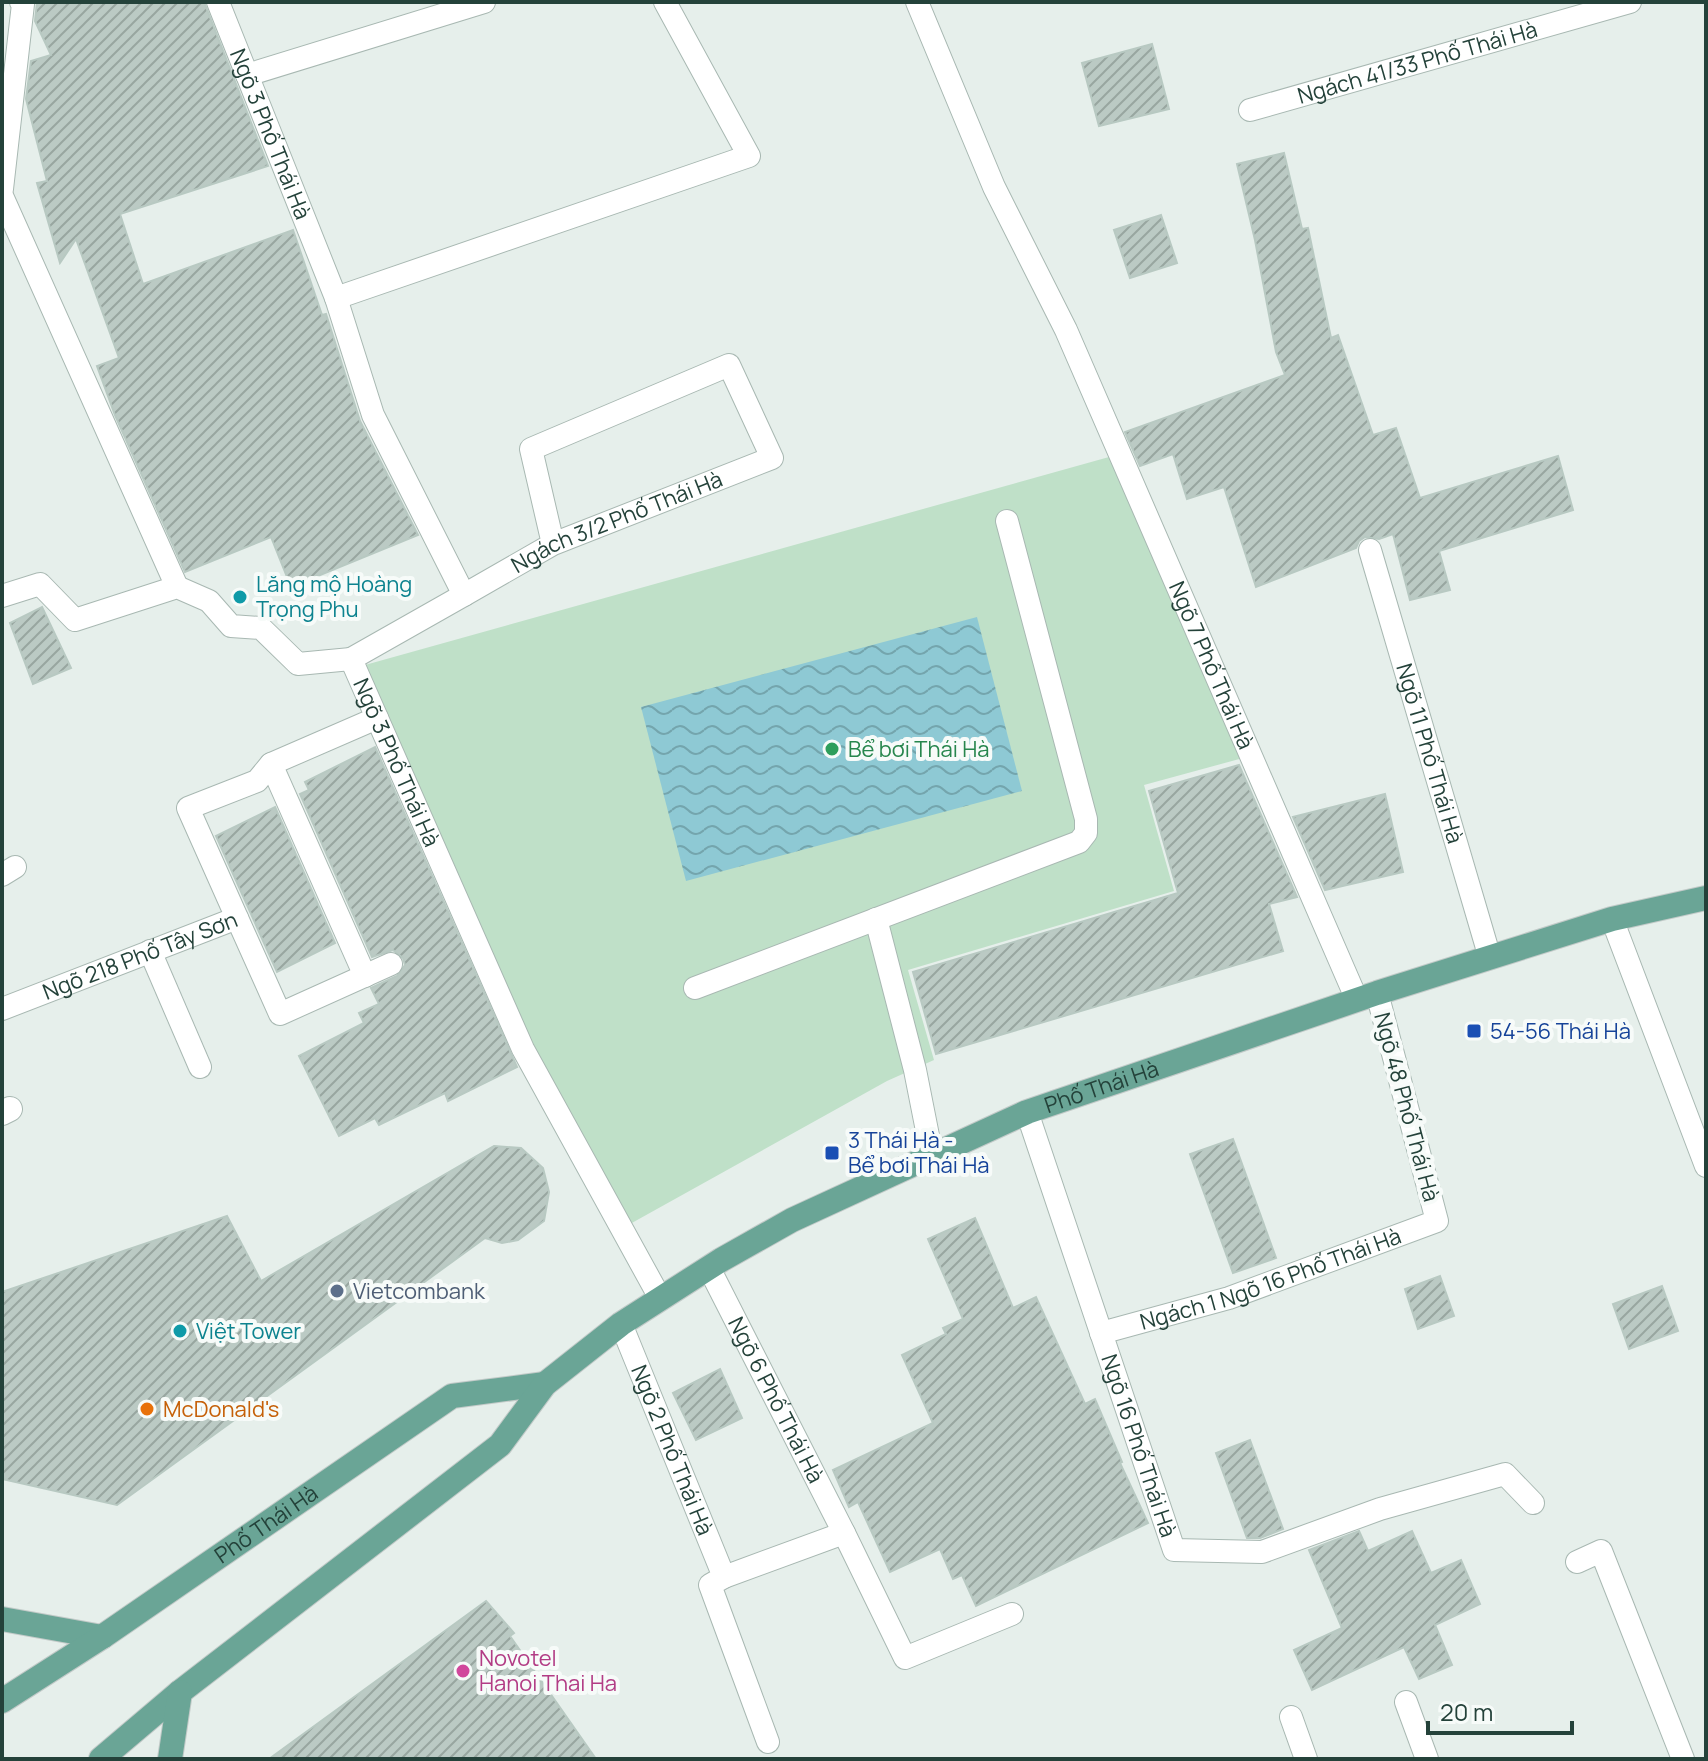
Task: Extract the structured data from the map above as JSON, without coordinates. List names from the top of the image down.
{
  "streets": {
    "main road": ["Phố Thái Hà"],
    "lane": [
      "Ngách 41/33 Phố Thái Hà",
      "Ngõ 3 Phố Thái Hà",
      "Ngách 3/2 Phố Thái Hà",
      "Ngõ 7 Phố Thái Hà",
      "Ngõ 11 Phố Thái Hà",
      "Ngõ 218 Phố Tây Sơn",
      "Ngõ 48 Phố Thái Hà",
      "Ngách 1 Ngõ 16 Phố Thái Hà",
      "Ngõ 6 Phố Thái Hà",
      "Ngõ 16 Phố Thái Hà",
      "Ngõ 2 Phố Thái Hà"
    ]
  },
  "crossings": [
    ["Ngõ 3 Phố Thái Hà", "Ngách 3/2 Phố Thái Hà"],
    ["Ngõ 3 Phố Thái Hà", "Ngõ 218 Phố Tây Sơn"],
    ["Ngõ 3 Phố Thái Hà", "Phố Thái Hà"],
    ["Ngõ 7 Phố Thái Hà", "Phố Thái Hà"],
    ["Ngõ 7 Phố Thái Hà", "Ngõ 48 Phố Thái Hà"],
    ["Ngõ 11 Phố Thái Hà", "Phố Thái Hà"],
    ["Phố Thái Hà", "Ngõ 48 Phố Thái Hà"],
    ["Phố Thái Hà", "Ngõ 6 Phố Thái Hà"],
    ["Phố Thái Hà", "Ngõ 16 Phố Thái Hà"],
    ["Phố Thái Hà", "Ngõ 2 Phố Thái Hà"],
    ["Ngõ 48 Phố Thái Hà", "Ngách 1 Ngõ 16 Phố Thái Hà"],
    ["Ngách 1 Ngõ 16 Phố Thái Hà", "Ngõ 16 Phố Thái Hà"]
  ],
  "places": {
    "other": [
      "Lăng mộ Hoàng Trọng Phu",
      "Bể bơi Thái Hà",
      "Vietcombank",
      "Việt Tower",
      "McDonald's",
      "Novotel Hanoi Thai Ha"
    ],
    "transit": ["54-56 Thái Hà", "3 Thái Hà - Bể bơi Thái Hà"]
  },
  "scale_bar": "20 m"
}
